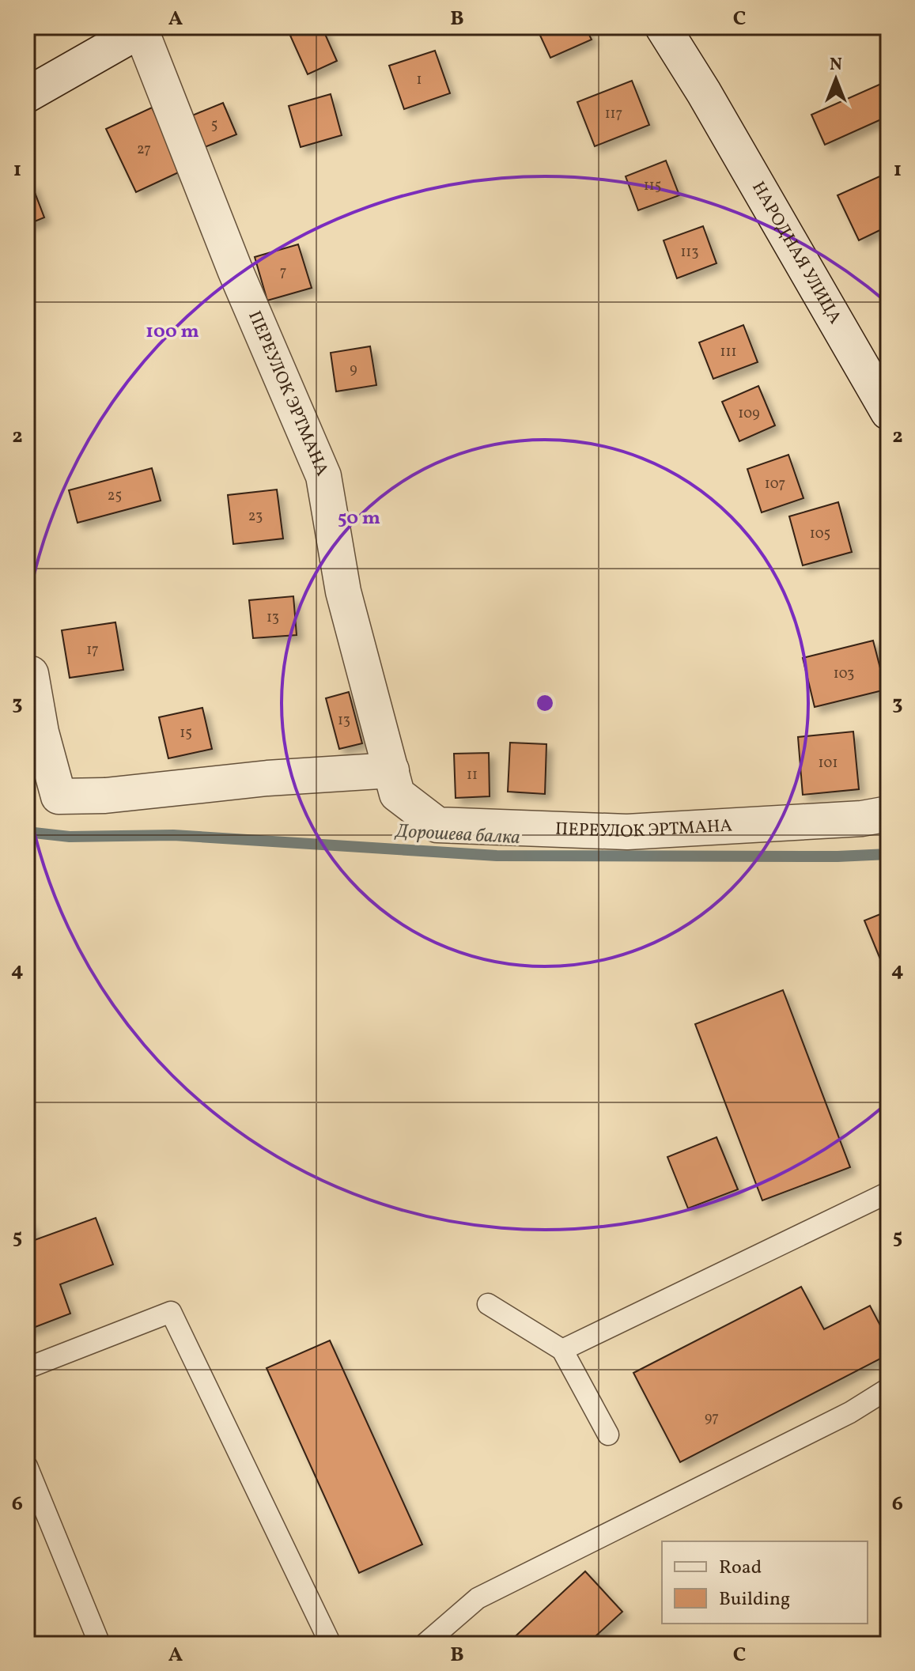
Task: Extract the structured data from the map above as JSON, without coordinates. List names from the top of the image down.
{
  "streets": {
    "street": ["НАРОДНАЯ УЛИЦА", "ПЕРЕУЛОК ЭРТМАНА"]
  },
  "water": ["Дорошева балка"],
  "house_numbers": [
    "1",
    "117",
    "5",
    "27",
    "115",
    "113",
    "7",
    "111",
    "9",
    "109",
    "107",
    "25",
    "23",
    "105",
    "13",
    "17",
    "103",
    "13",
    "15",
    "101",
    "11",
    "97"
  ],
  "legend": ["Road", "Building"],
  "north": "top",
  "grid": {
    "columns": ["A", "B", "C"],
    "rows": [
      "1",
      "2",
      "3",
      "4",
      "5",
      "6"
    ]
  },
  "rings": ["100 m", "50 m"]
}
